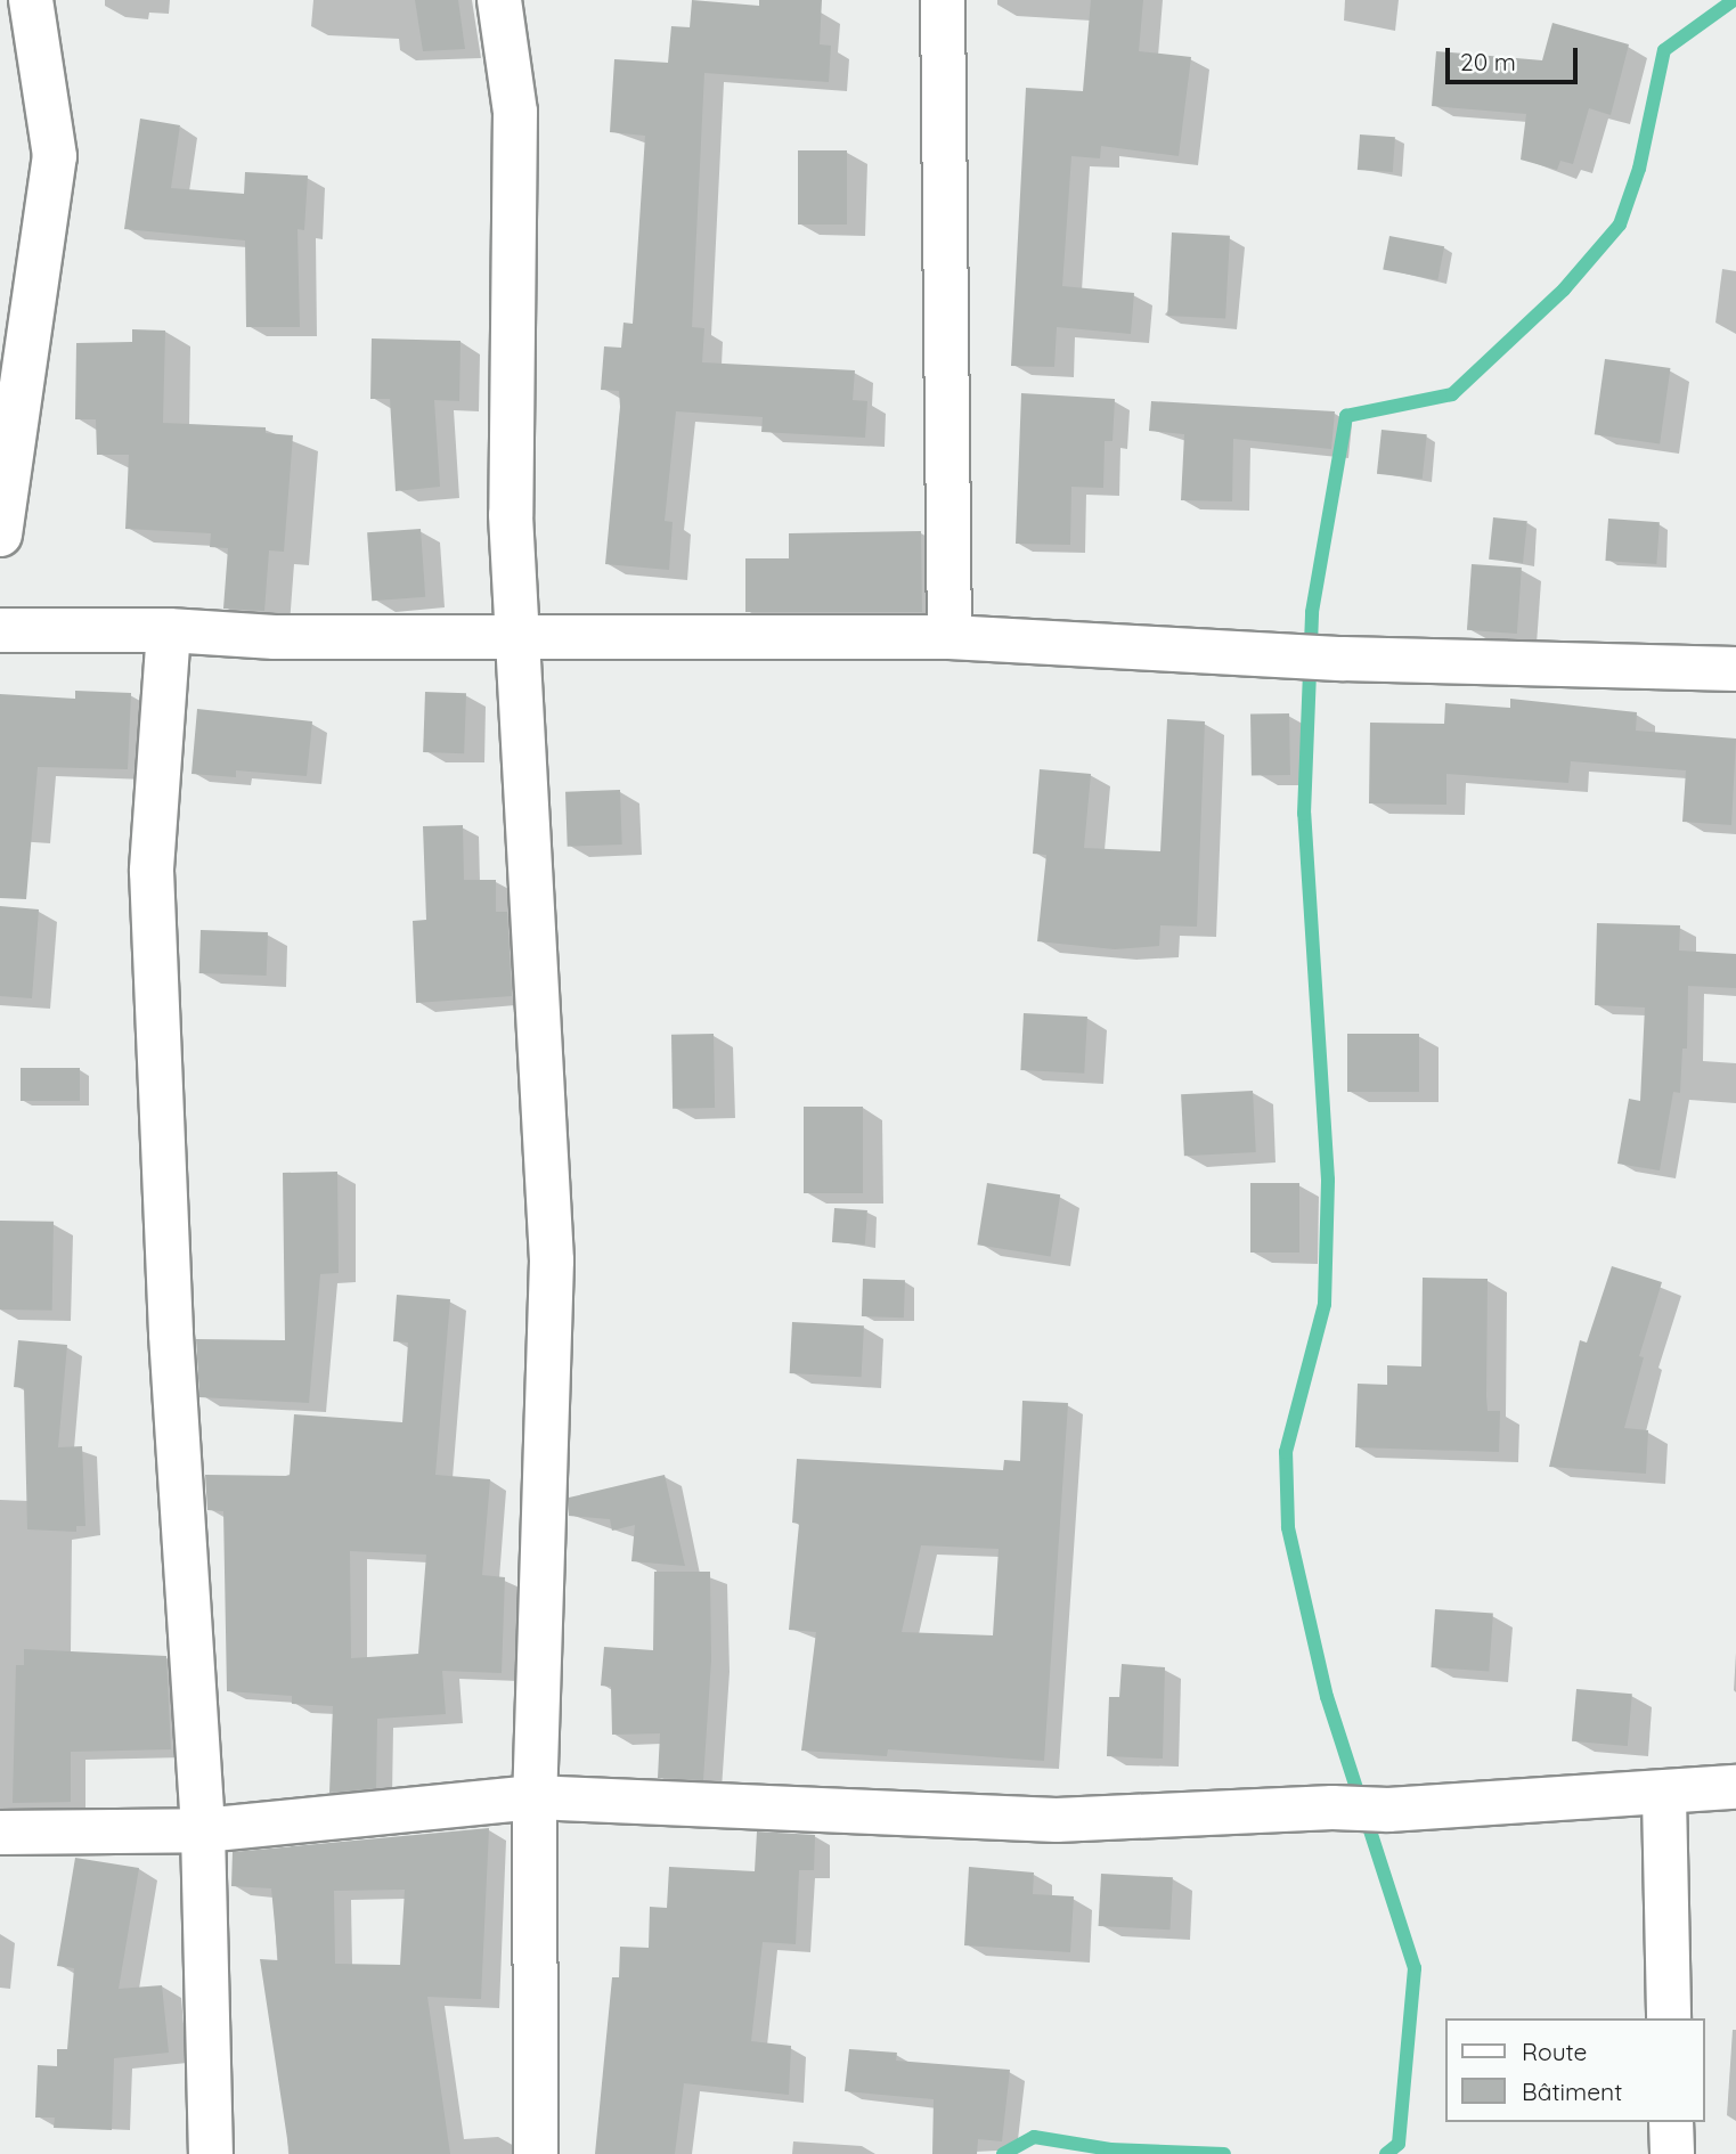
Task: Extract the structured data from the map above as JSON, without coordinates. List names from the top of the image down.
{
  "legend": ["Route", "Bâtiment"],
  "scale_bar": "20 m"
}
